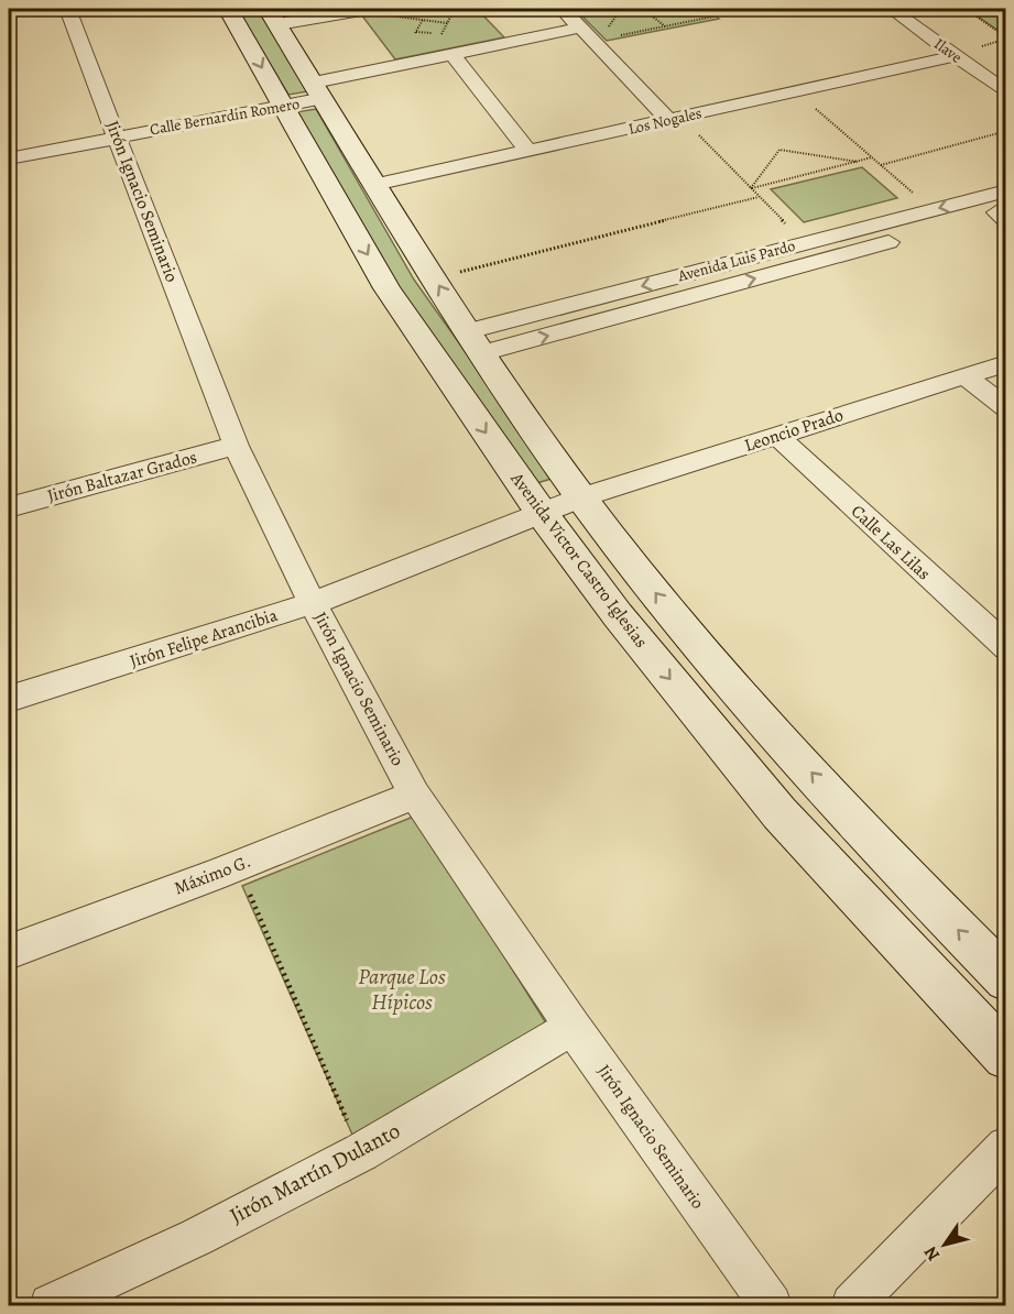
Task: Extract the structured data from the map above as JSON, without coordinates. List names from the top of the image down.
{
  "streets": {
    "street": [
      "Ilave",
      "Calle Bernardin Romero",
      "Los Nogales",
      "Jirón Ignacio Seminario",
      "Avenida Luis Pardo",
      "Leoncio Prado",
      "Jirón Baltazar Grados",
      "Calle Las Lilas",
      "Avenida Victor Castro Iglesias",
      "Jirón Felipe Arancibia",
      "Máximo G.",
      "Jirón Martín Dulanto"
    ]
  },
  "crossings": [
    ["Ilave", "Los Nogales"],
    ["Calle Bernardin Romero", "Jirón Ignacio Seminario"],
    ["Calle Bernardin Romero", "Avenida Victor Castro Iglesias"],
    ["Jirón Ignacio Seminario", "Jirón Baltazar Grados"],
    ["Jirón Ignacio Seminario", "Jirón Felipe Arancibia"],
    ["Jirón Ignacio Seminario", "Máximo G."],
    ["Jirón Ignacio Seminario", "Jirón Martín Dulanto"],
    ["Leoncio Prado", "Calle Las Lilas"],
    ["Leoncio Prado", "Jirón Felipe Arancibia"],
    ["Avenida Victor Castro Iglesias", "Jirón Felipe Arancibia"]
  ],
  "parks": ["Parque Los Hípicos"],
  "north": "bottom left"
}
